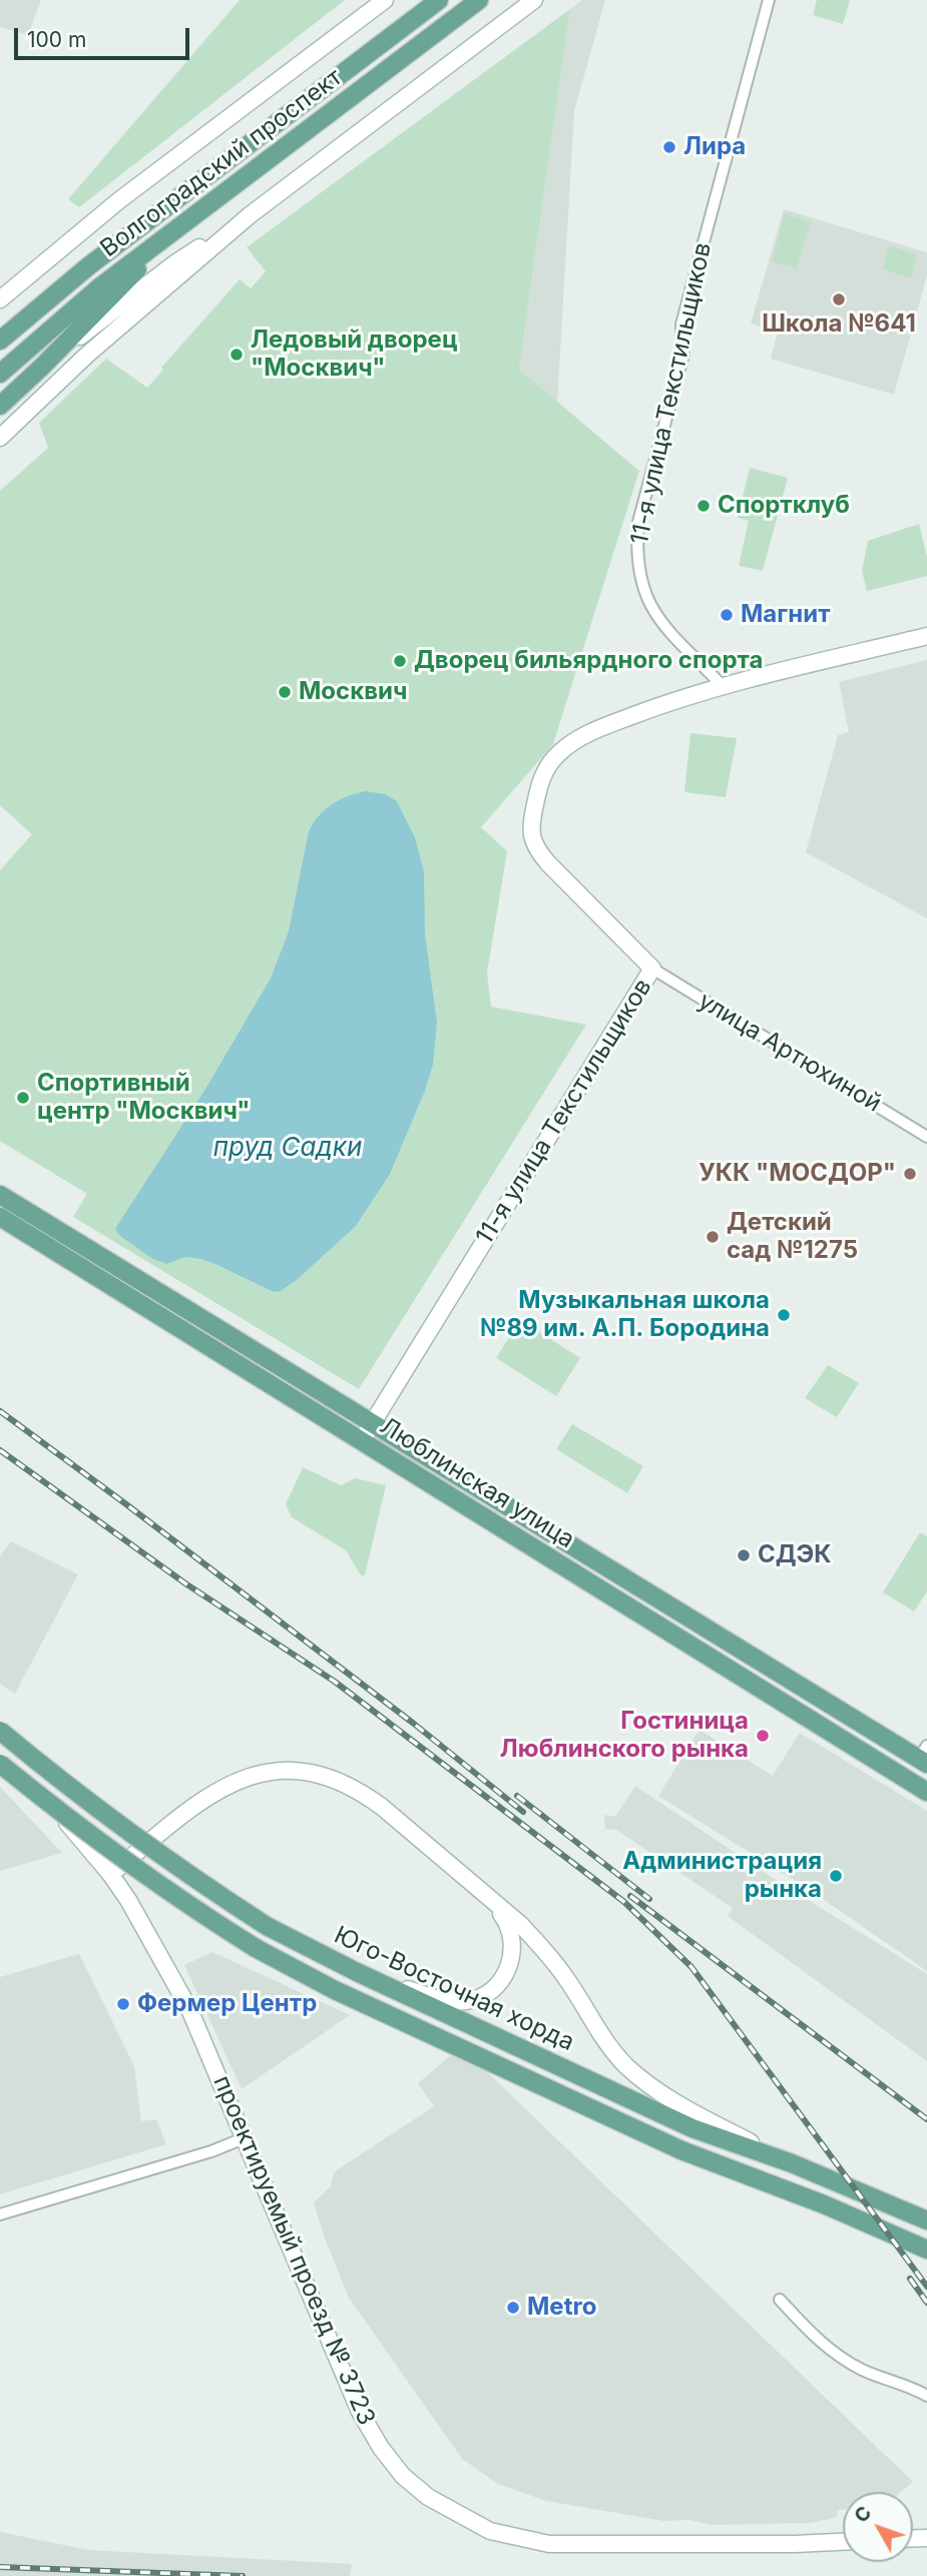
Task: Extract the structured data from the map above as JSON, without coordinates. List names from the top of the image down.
{
  "streets": {
    "main road": [
      "Волгоградский проспект",
      "11-я улица Текстильщиков",
      "Люблинская улица",
      "Юго-Восточная хорда",
      "проектируемый проезд № 3723"
    ],
    "street": ["улица Артюхиной"]
  },
  "crossings": [
    ["11-я улица Текстильщиков", "улица Артюхиной"],
    ["11-я улица Текстильщиков", "Люблинская улица"]
  ],
  "water": ["пруд Садки"],
  "places": [
    "Лира",
    "Школа №641",
    "Ледовый дворец \"Москвич\"",
    "Спортклуб",
    "Магнит",
    "Дворец бильярдного спорта",
    "Москвич",
    "Спортивный центр \"Москвич\"",
    "УКК \"МОСДОР\"",
    "Детский сад №1275",
    "Музыкальная школа №89 им. А.П. Бородина",
    "СДЭК",
    "Гостиница Люблинского рынка",
    "Администрация рынка",
    "Фермер Центр",
    "Metro"
  ],
  "scale_bar": "100 m",
  "north": "top left"
}
